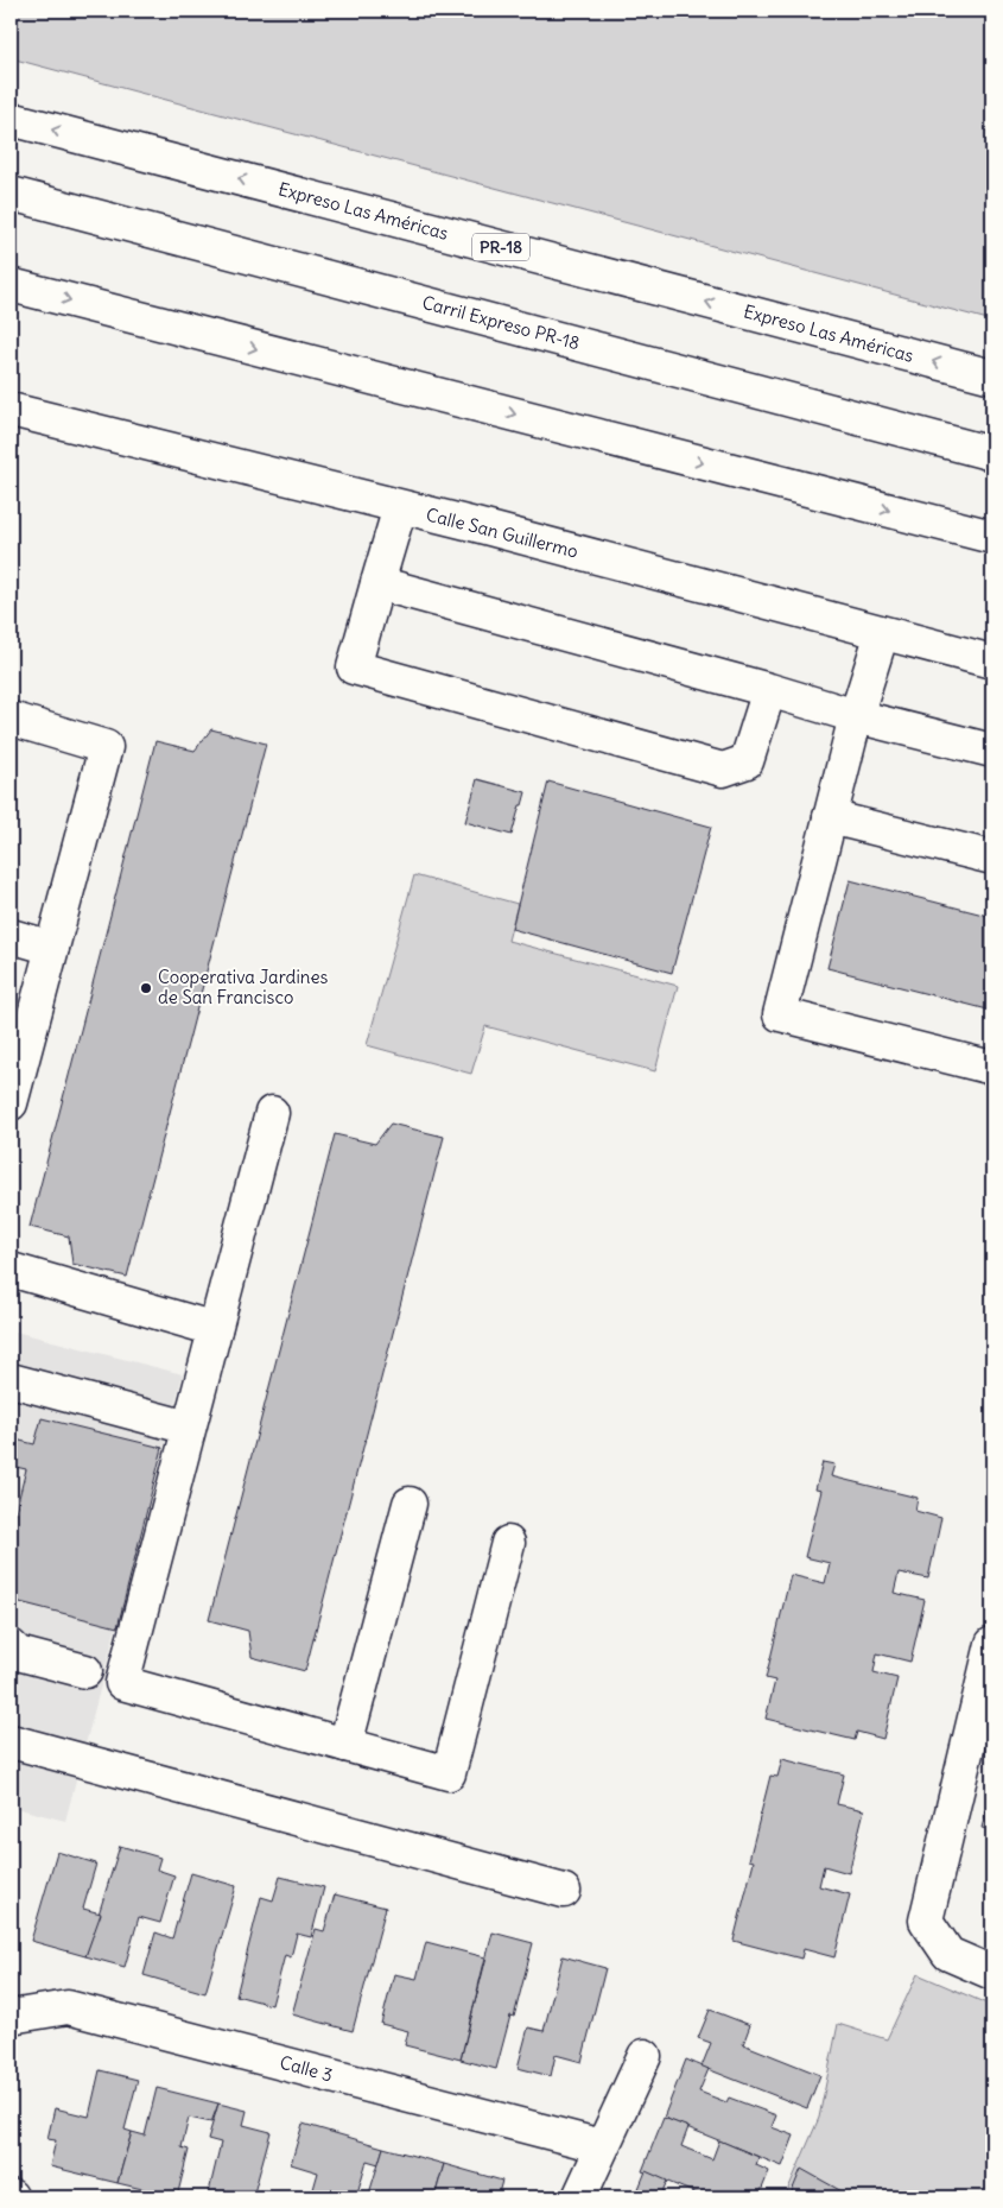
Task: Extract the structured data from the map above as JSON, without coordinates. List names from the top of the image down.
{
  "streets": {
    "main road": [
      "Expreso Las Américas",
      "PR-18",
      "Carril Expreso PR-18",
      "Calle San Guillermo",
      "Calle 3"
    ]
  },
  "places": ["Cooperativa Jardines de San Francisco"]
}
